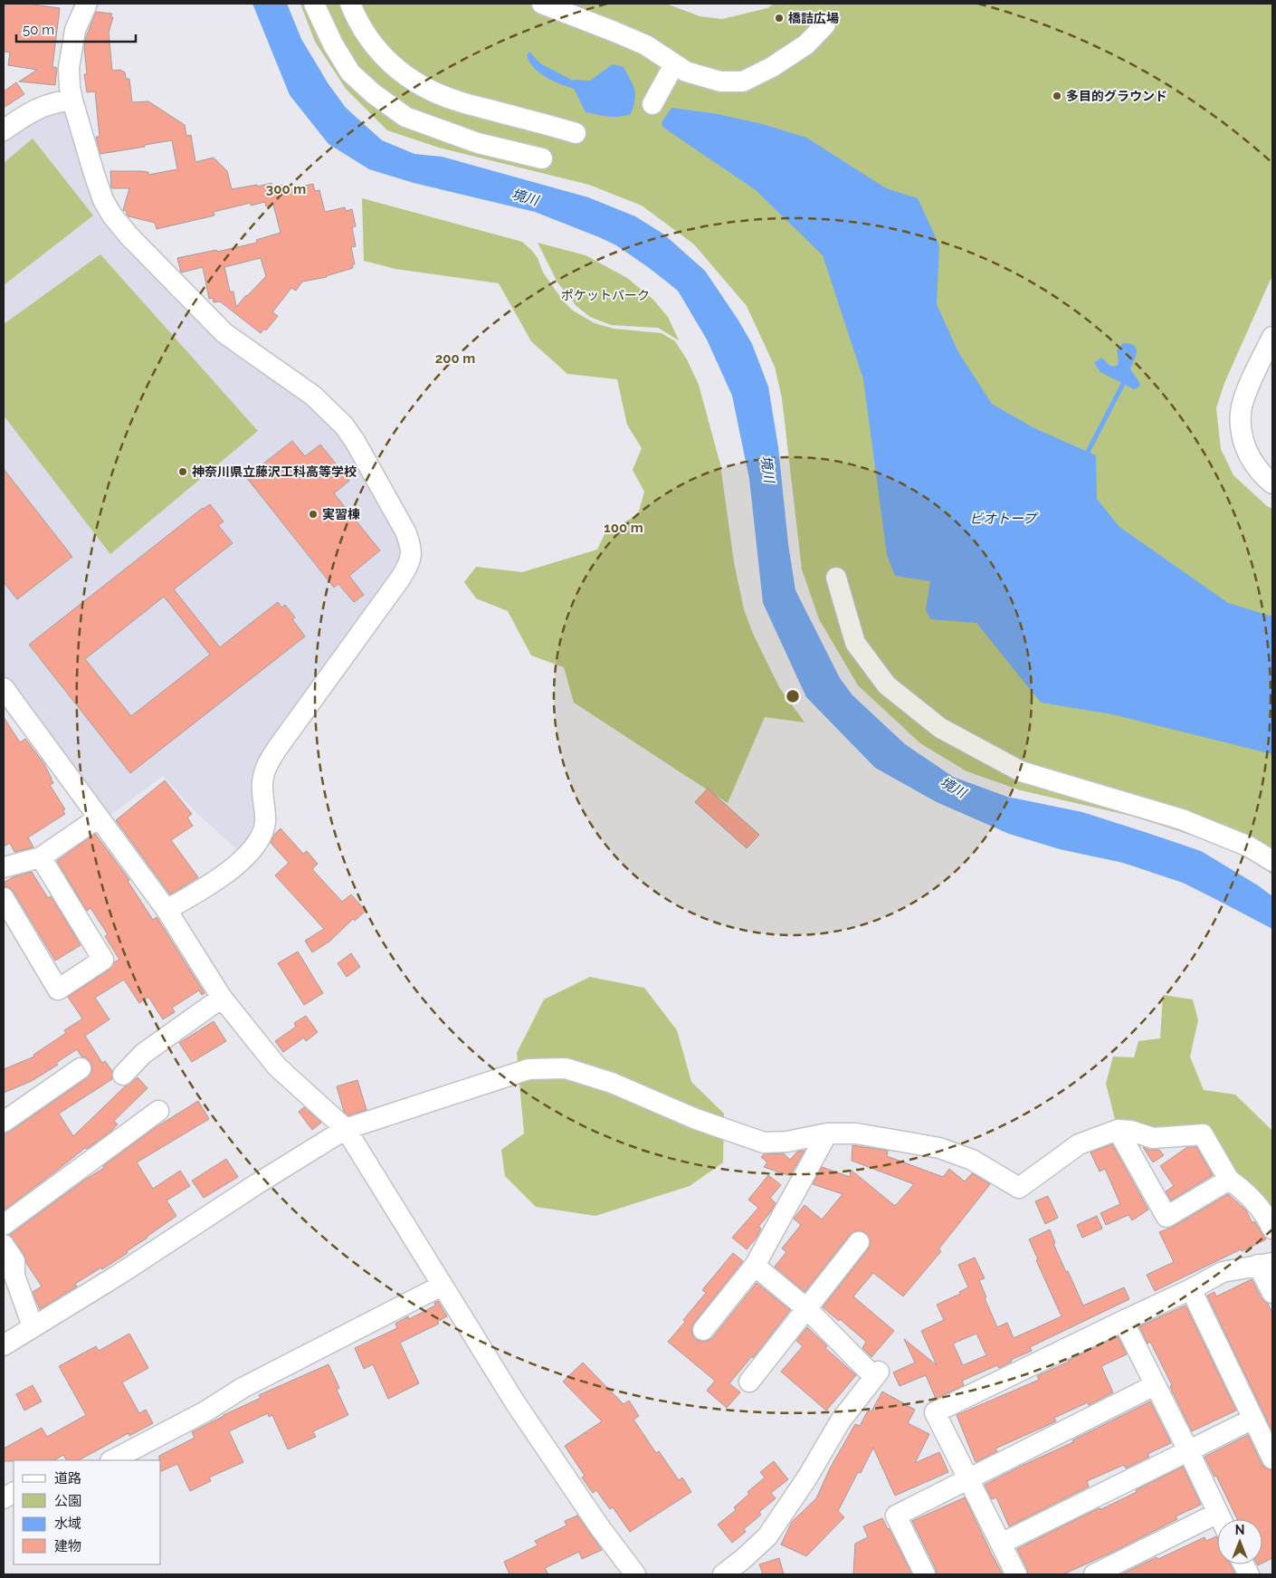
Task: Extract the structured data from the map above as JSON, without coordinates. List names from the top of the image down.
{
  "water": ["境川", "ビオトープ"],
  "parks": ["ポケットパーク"],
  "places": [
    "橋詰広場",
    "多目的グラウンド",
    "神奈川県立藤沢工科高等学校",
    "実習棟"
  ],
  "legend": [
    "道路",
    "公園",
    "水域",
    "建物"
  ],
  "scale_bar": "50 m",
  "north": "top",
  "rings": ["300 m", "200 m", "100 m"]
}
